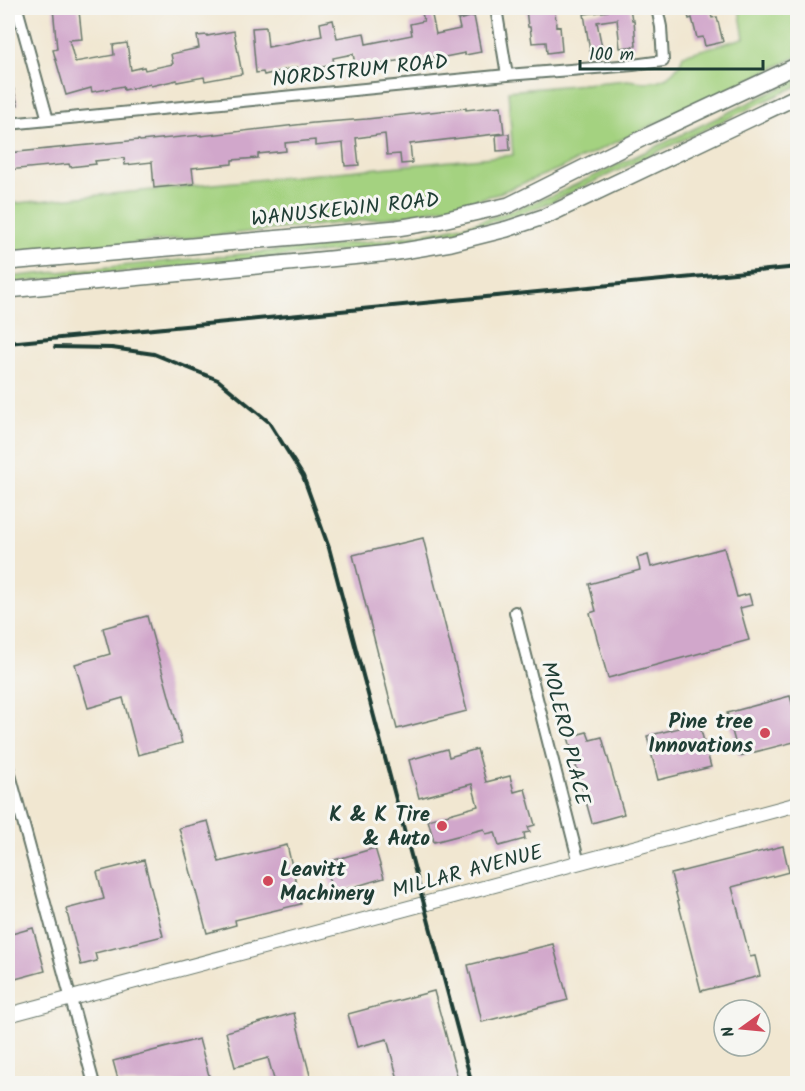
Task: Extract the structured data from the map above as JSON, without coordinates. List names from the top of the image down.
{
  "streets": {
    "main road": ["WANUSKEWIN ROAD"],
    "street": ["NORDSTRUM ROAD", "MOLERO PLACE", "MILLAR AVENUE"]
  },
  "crossings": [
    ["MOLERO PLACE", "MILLAR AVENUE"]
  ],
  "places": ["Pine tree Innovations", "K & K Tire & Auto", "Leavitt Machinery"],
  "scale_bar": "100 m",
  "north": "left"
}
